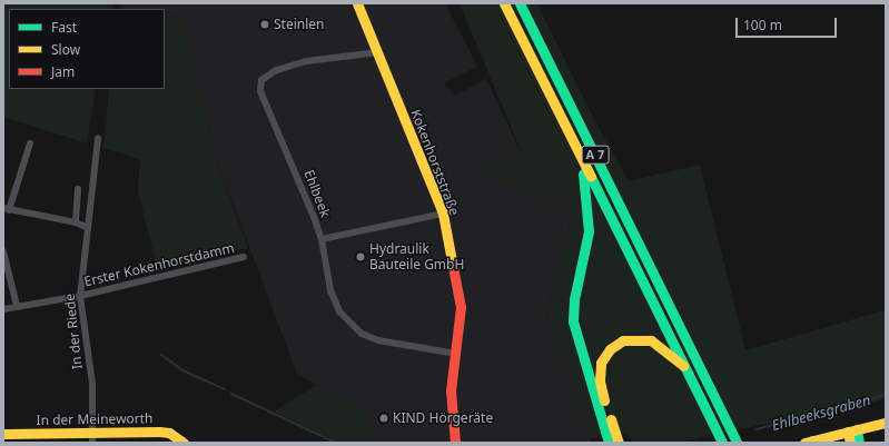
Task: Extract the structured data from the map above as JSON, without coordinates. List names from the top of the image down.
{
  "streets": {
    "main road": ["A 7", "Kokenhorststraße", "In der Meineworth"],
    "street": ["Ehlbeek", "Erster Kokenhorstdamm", "In der Riede"]
  },
  "crossings": [
    ["Kokenhorststraße", "Ehlbeek"],
    ["Erster Kokenhorstdamm", "In der Riede"],
    ["In der Riede", "In der Meineworth"]
  ],
  "water": ["Ehlbeeksgraben"],
  "places": ["Steinlen", "Hydraulik Bauteile GmbH", "KIND Hörgeräte"],
  "legend": ["Fast", "Slow", "Jam"],
  "scale_bar": "100 m"
}
